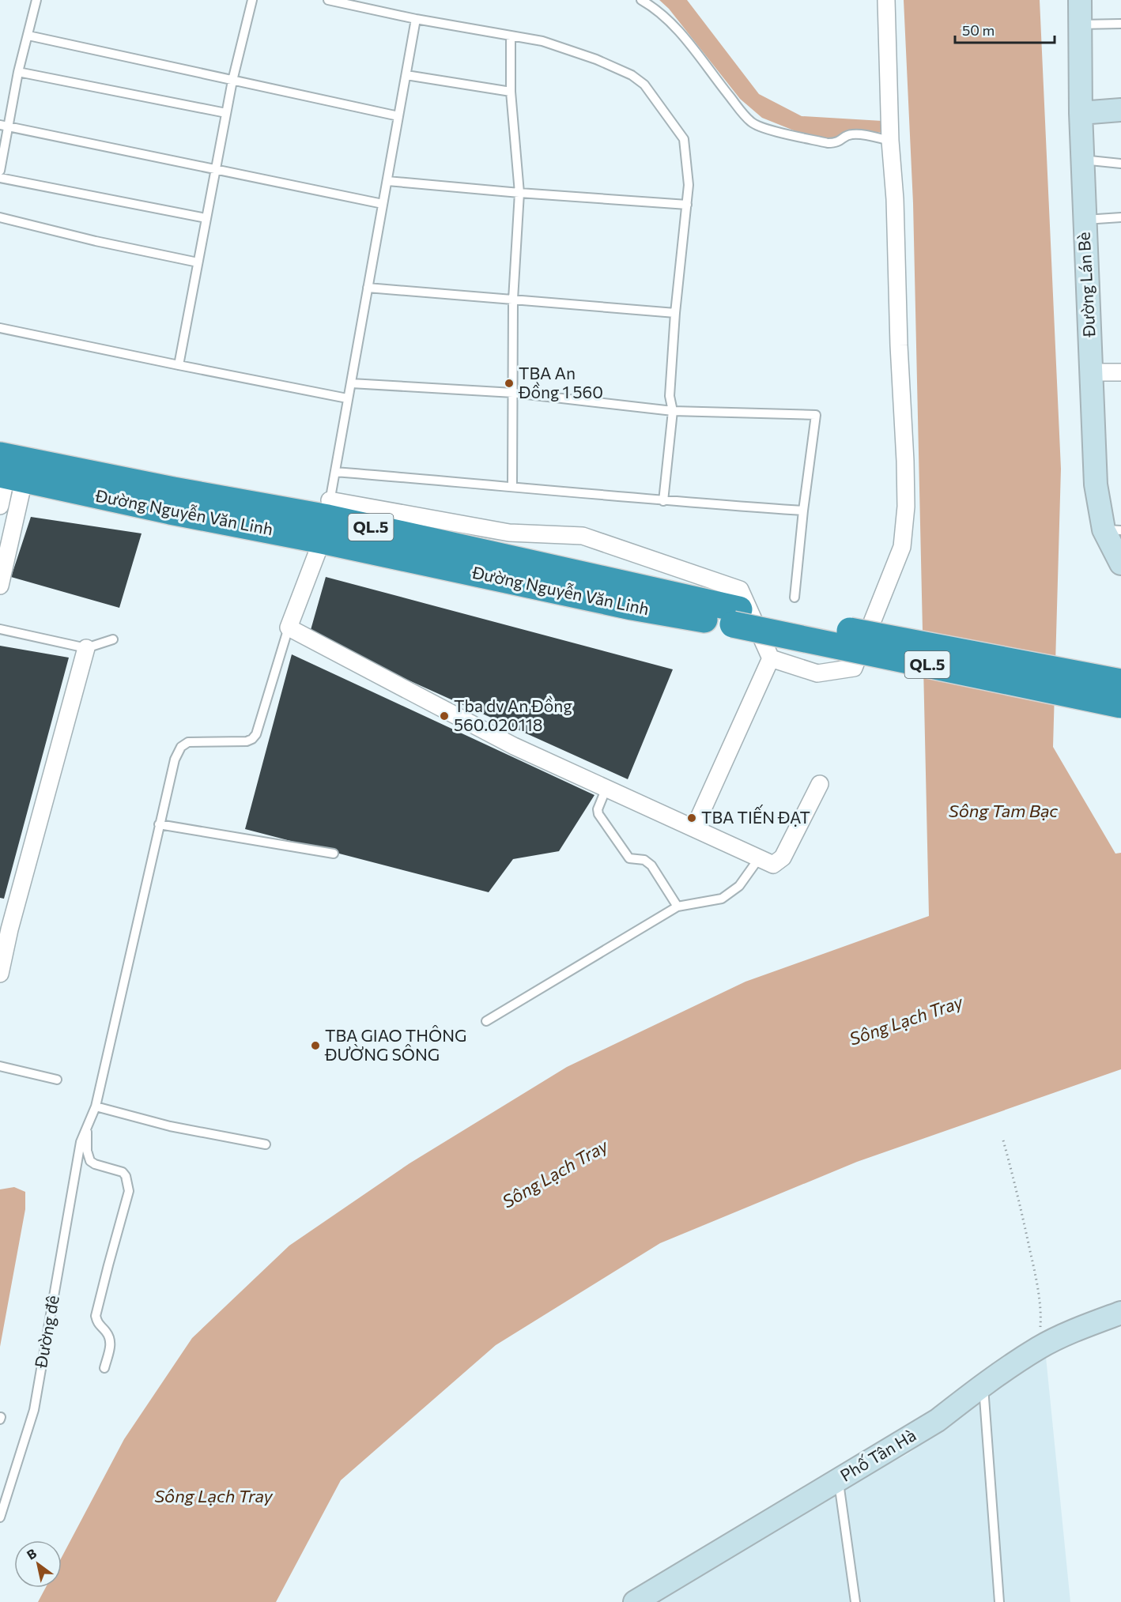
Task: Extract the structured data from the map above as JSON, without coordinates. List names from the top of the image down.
{
  "streets": {
    "highway": ["Đường Nguyễn Văn Linh", "QL.5"],
    "street": ["Đường Lán Bè", "Phố Tân Hà"],
    "lane": ["Đường đê"]
  },
  "water": ["Sông Tam Bạc", "Sông Lạch Tray"],
  "places": [
    "TBA An Đồng 1 560",
    "Tba dv An Đồng 560.020118",
    "TBA TIẾN ĐẠT",
    "TBA GIAO THÔNG ĐƯỜNG SÔNG"
  ],
  "scale_bar": "50 m",
  "north": "top left"
}
